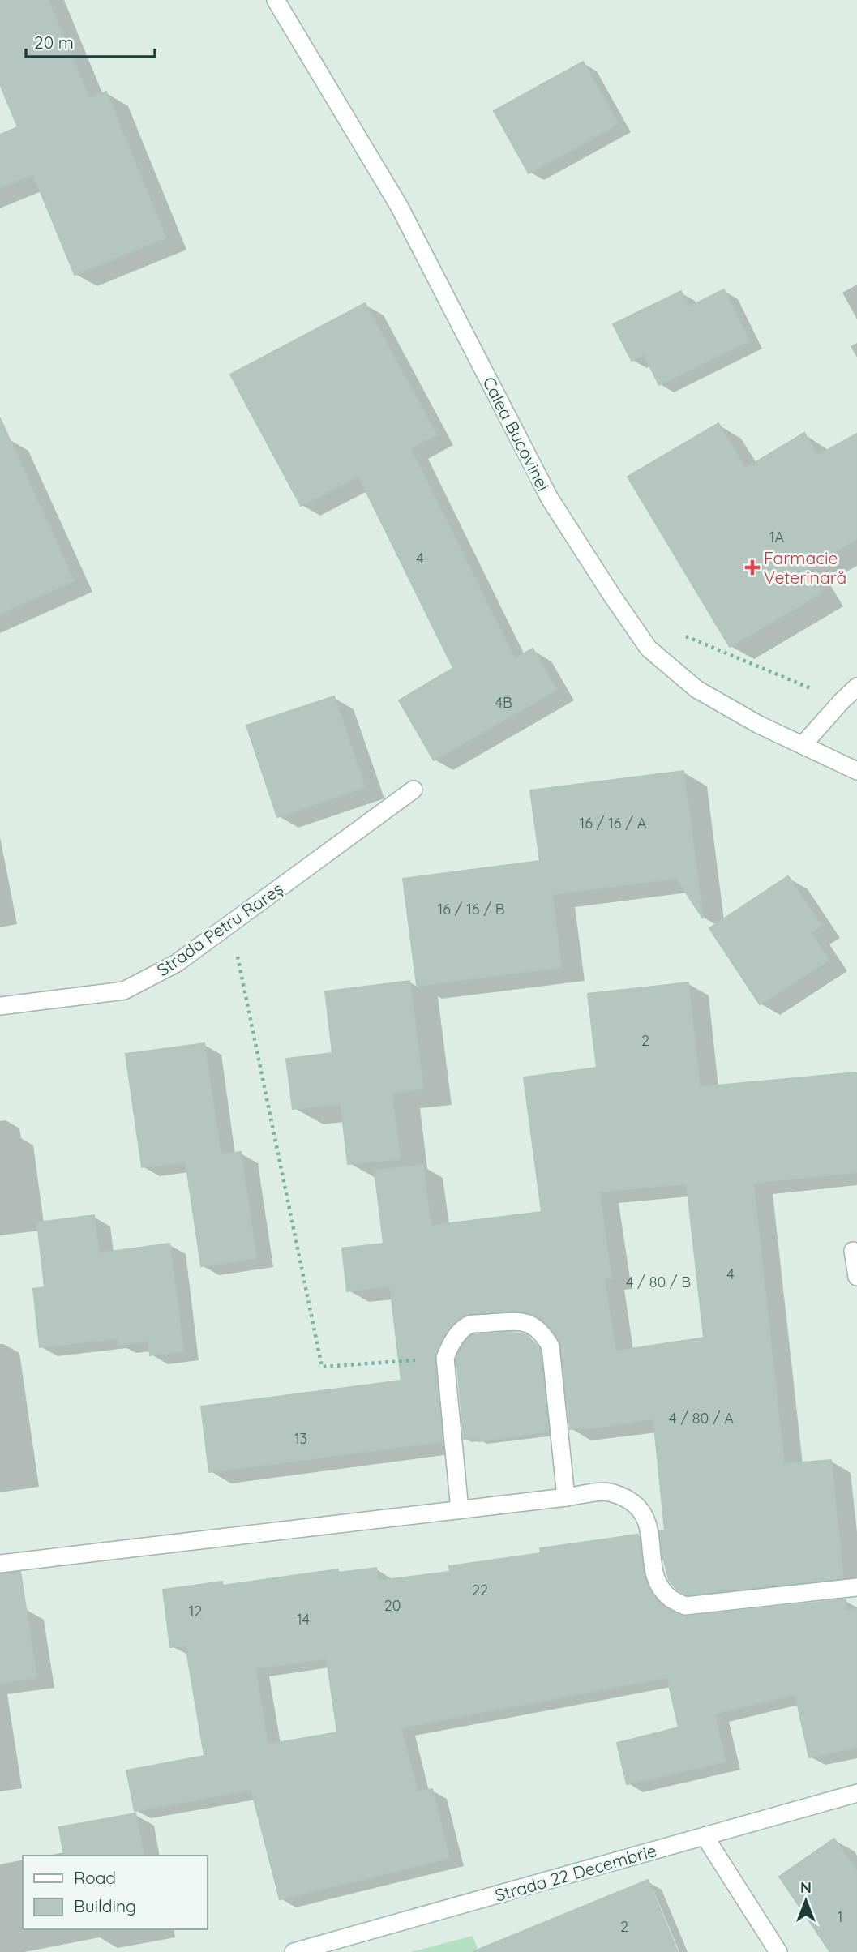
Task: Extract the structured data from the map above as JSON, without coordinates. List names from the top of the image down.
{
  "streets": {
    "street": ["Calea Bucovinei", "Strada Petru Rareș", "Strada 22 Decembrie"]
  },
  "places": {
    "health": ["Farmacie Veterinară"]
  },
  "house_numbers": [
    "1A",
    "4",
    "4B",
    "16 / 16 / A",
    "16 / 16 / B",
    "2",
    "4",
    "4 / 80 / B",
    "4 / 80 / A",
    "13",
    "22",
    "20",
    "12",
    "14",
    "1",
    "2"
  ],
  "legend": ["Road", "Building"],
  "scale_bar": "20 m",
  "north": "top"
}
